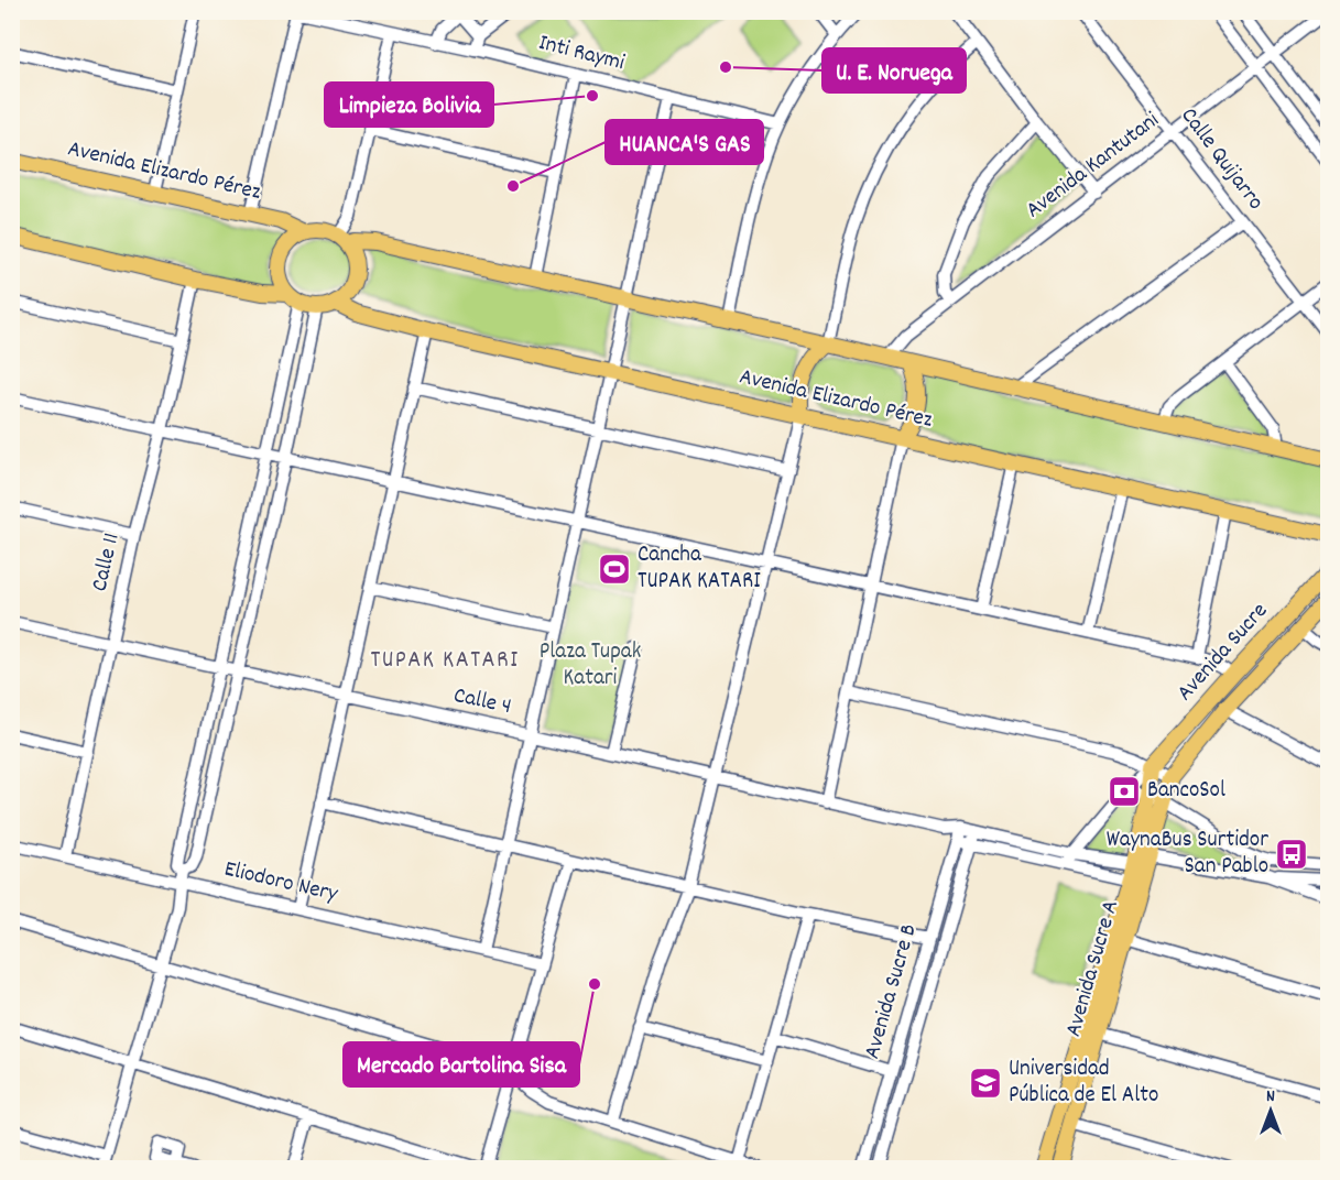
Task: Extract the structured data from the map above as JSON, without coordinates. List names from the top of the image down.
{
  "streets": {
    "main road": ["Avenida Elizardo Pérez", "Avenida Sucre", "Avenida Sucre A"],
    "street": [
      "Inti Raymi",
      "Calle Quijarro",
      "Avenida Kantutani",
      "Calle 11",
      "Calle 4",
      "Eliodoro Nery",
      "Avenida Sucre B"
    ]
  },
  "crossings": [
    ["Calle Quijarro", "Avenida Kantutani"],
    ["Calle 11", "Calle 4"],
    ["Calle 11", "Eliodoro Nery"],
    ["Calle 4", "Avenida Sucre B"]
  ],
  "districts": ["TUPAK KATARI"],
  "parks": ["Plaza Tupak Katari"],
  "places": {
    "other": [
      "U. E. Noruega",
      "Limpieza Bolivia",
      "HUANCA'S GAS",
      "Mercado Bartolina Sisa"
    ],
    "sports": ["Cancha TUPAK KATARI"],
    "bank": ["BancoSol"],
    "bus stop": ["WaynaBus Surtidor San Pablo"],
    "school or university": ["Universidad Pública de El Alto"]
  },
  "north": "top"
}
